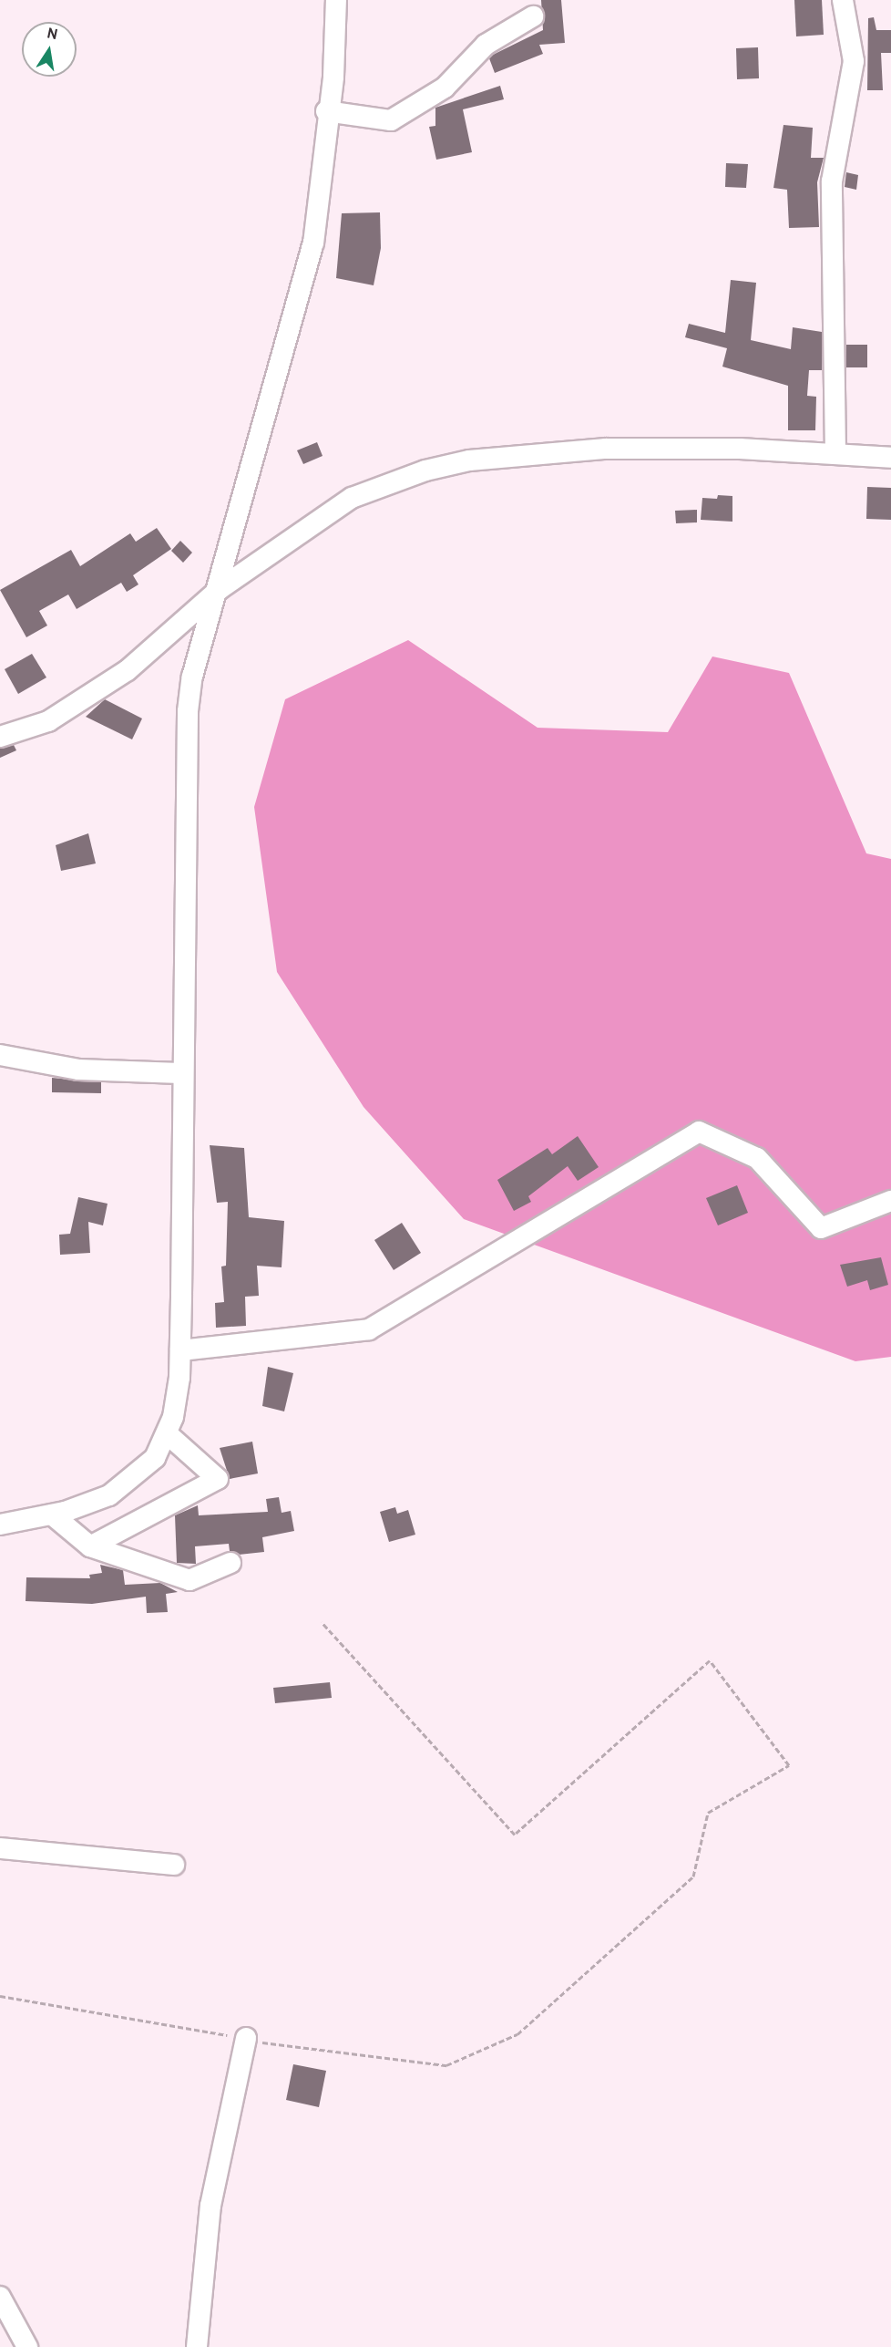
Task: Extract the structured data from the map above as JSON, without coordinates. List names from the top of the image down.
{
  "north": "top"
}
